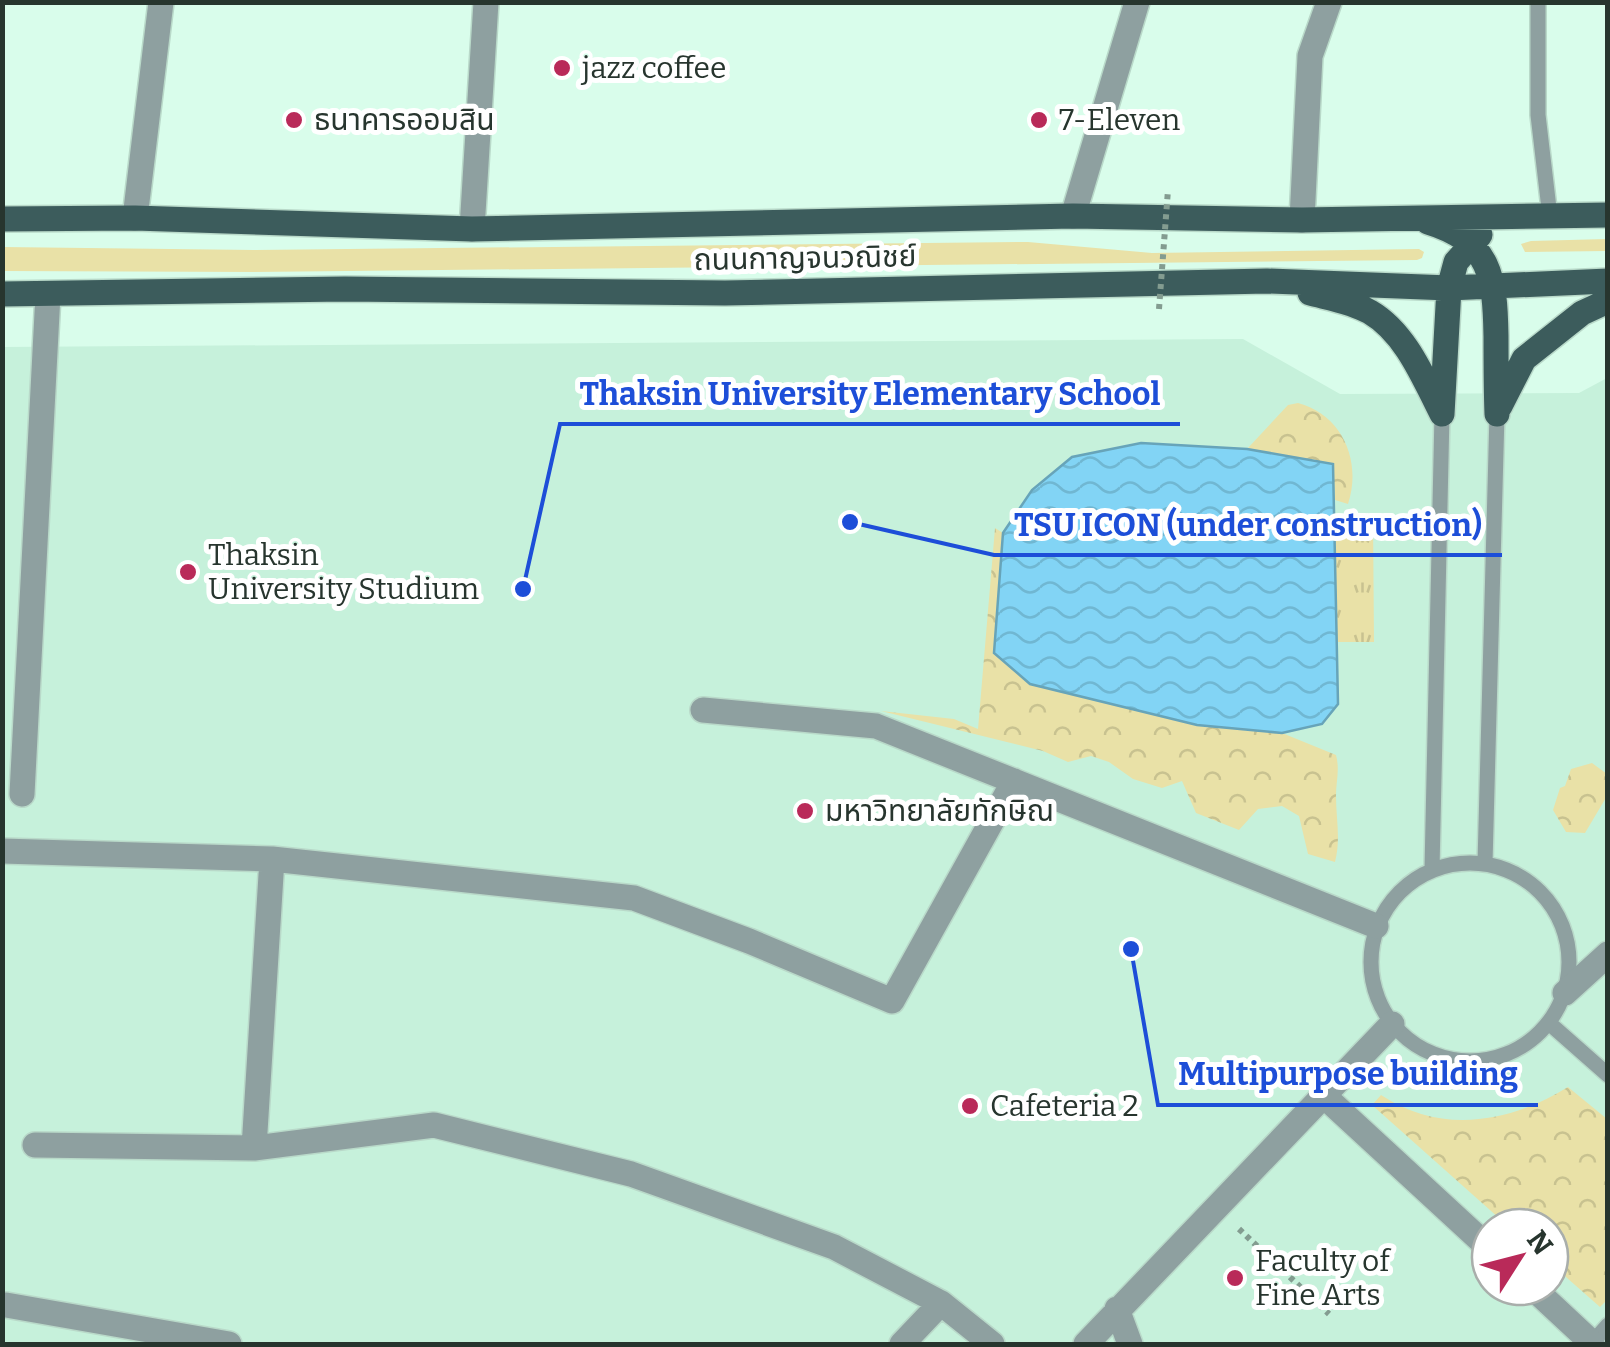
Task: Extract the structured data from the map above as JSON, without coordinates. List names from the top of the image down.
{
  "streets": {
    "main road": ["ถนนกาญจนวณิชย์"]
  },
  "places": [
    "jazz coffee",
    "ธนาคารออมสิน",
    "7-Eleven",
    "TSU ICON (under construction)",
    "Thaksin University Studium",
    "Thaksin University Elementary School",
    "มหาวิทยาลัยทักษิณ",
    "Multipurpose building",
    "Cafeteria 2",
    "Faculty of Fine Arts"
  ],
  "north": "top right"
}
